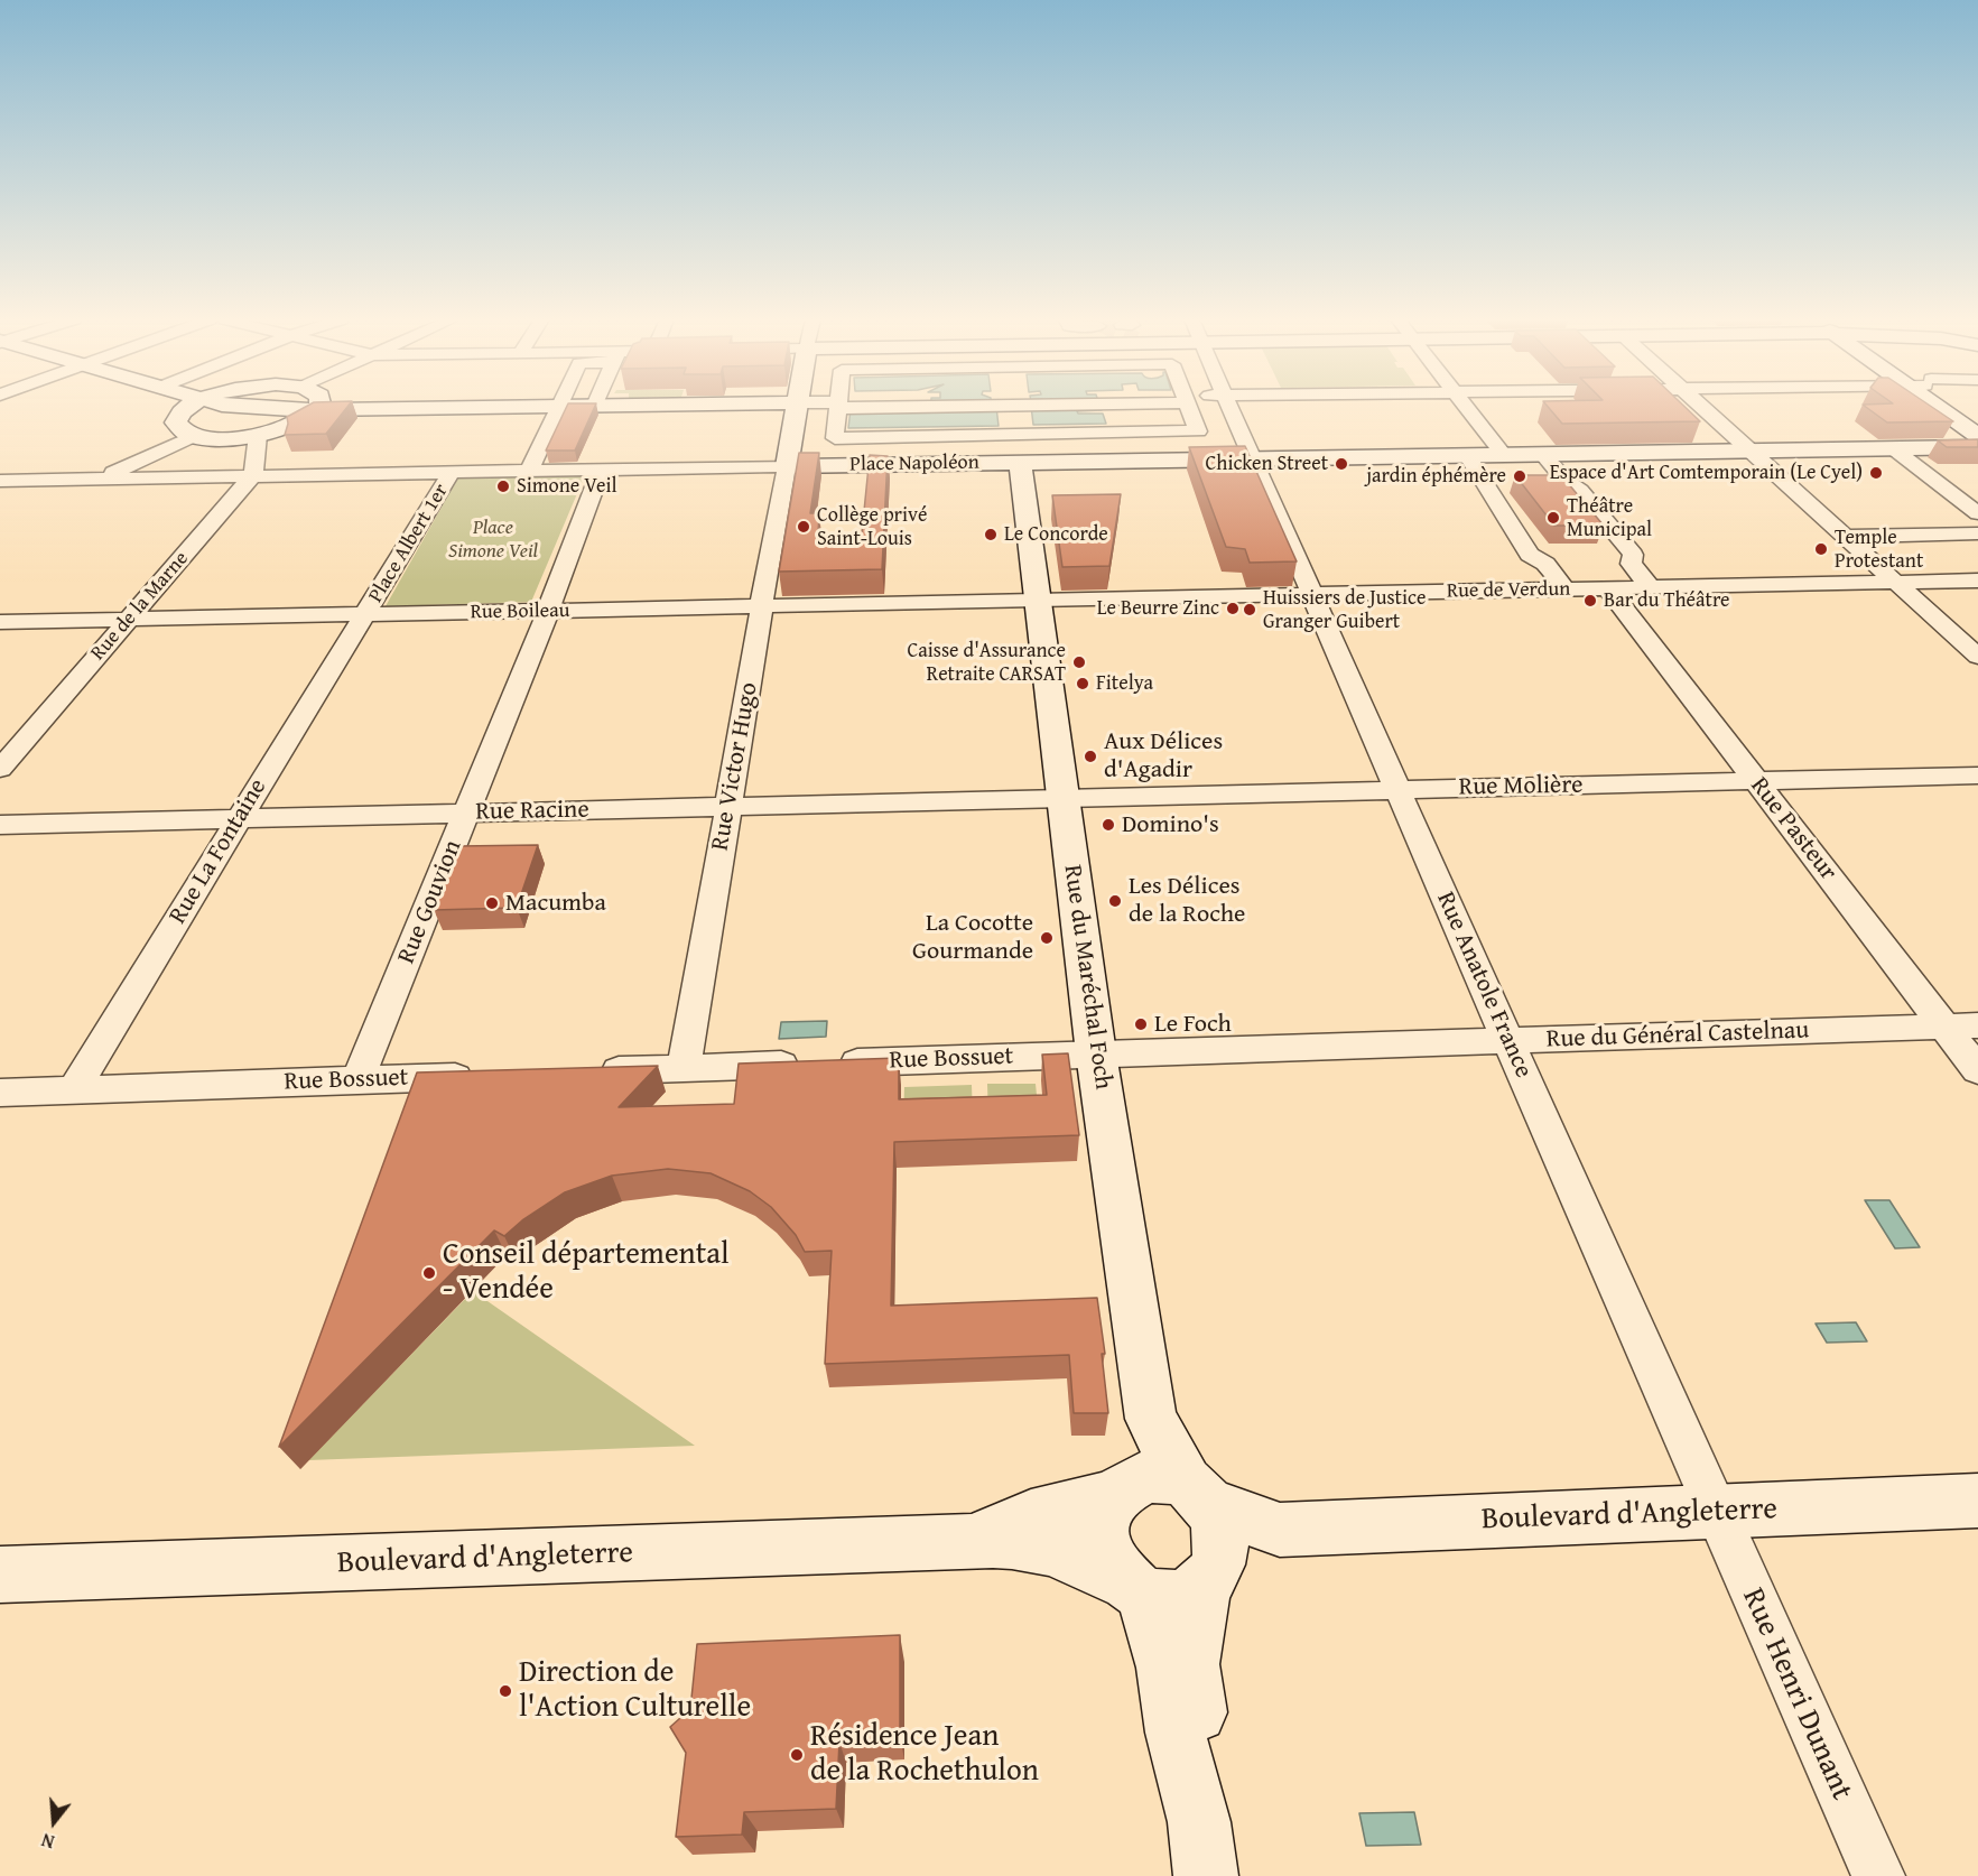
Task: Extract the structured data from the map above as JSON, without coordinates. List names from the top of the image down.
{
  "streets": {
    "street": [
      "Place Napoléon",
      "Place Albert 1er",
      "Rue de Verdun",
      "Rue de la Marne",
      "Rue Boileau",
      "Rue Victor Hugo",
      "Rue Molière",
      "Rue Racine",
      "Rue Pasteur",
      "Rue La Fontaine",
      "Rue Gouvion",
      "Rue du Maréchal Foch",
      "Rue Anatole France",
      "Rue du Général Castelnau",
      "Rue Bossuet",
      "Boulevard d'Angleterre",
      "Rue Henri Dunant"
    ]
  },
  "crossings": [
    ["Place Napoléon", "Rue Victor Hugo"],
    ["Place Napoléon", "Rue du Maréchal Foch"],
    ["Place Napoléon", "Rue Anatole France"],
    ["Place Albert 1er", "Rue Boileau"],
    ["Place Albert 1er", "Rue La Fontaine"],
    ["Rue de Verdun", "Rue Boileau"],
    ["Rue de Verdun", "Rue Pasteur"],
    ["Rue de Verdun", "Rue du Maréchal Foch"],
    ["Rue de Verdun", "Rue Anatole France"],
    ["Rue de la Marne", "Rue Boileau"],
    ["Rue Boileau", "Rue Victor Hugo"],
    ["Rue Boileau", "Rue La Fontaine"],
    ["Rue Boileau", "Rue Gouvion"],
    ["Rue Boileau", "Rue du Maréchal Foch"],
    ["Rue Victor Hugo", "Rue Racine"],
    ["Rue Victor Hugo", "Rue Bossuet"],
    ["Rue Molière", "Rue Racine"],
    ["Rue Molière", "Rue Pasteur"],
    ["Rue Molière", "Rue du Maréchal Foch"],
    ["Rue Molière", "Rue Anatole France"],
    ["Rue Racine", "Rue La Fontaine"],
    ["Rue Racine", "Rue Gouvion"],
    ["Rue Racine", "Rue du Maréchal Foch"],
    ["Rue Pasteur", "Rue du Général Castelnau"],
    ["Rue La Fontaine", "Rue Bossuet"],
    ["Rue Gouvion", "Rue Bossuet"],
    ["Rue du Maréchal Foch", "Rue du Général Castelnau"],
    ["Rue du Maréchal Foch", "Rue Bossuet"],
    ["Rue du Maréchal Foch", "Boulevard d'Angleterre"],
    ["Rue Anatole France", "Rue du Général Castelnau"],
    ["Rue Anatole France", "Boulevard d'Angleterre"],
    ["Rue Anatole France", "Rue Henri Dunant"],
    ["Rue du Général Castelnau", "Rue Bossuet"],
    ["Boulevard d'Angleterre", "Rue Henri Dunant"]
  ],
  "parks": ["Place Simone Veil"],
  "places": [
    "Chicken Street",
    "Espace d'Art Comtemporain (Le Cyel)",
    "jardin éphémère",
    "Simone Veil",
    "Théâtre Municipal",
    "Collège privé Saint-Louis",
    "Le Concorde",
    "Temple Protestant",
    "Bar du Théâtre",
    "Le Beurre Zinc",
    "Huissiers de Justice Granger Guibert",
    "Caisse d'Assurance Retraite CARSAT",
    "Fitelya",
    "Aux Délices d'Agadir",
    "Domino's",
    "Les Délices de la Roche",
    "Macumba",
    "La Cocotte Gourmande",
    "Le Foch",
    "Conseil départemental - Vendée",
    "Direction de l'Action Culturelle",
    "Résidence Jean de la Rochethulon"
  ],
  "north": "bottom"
}
